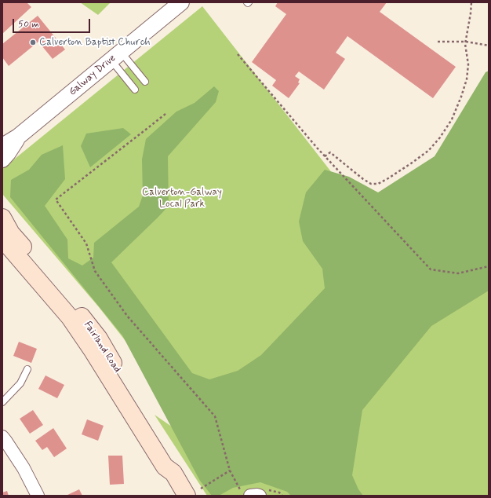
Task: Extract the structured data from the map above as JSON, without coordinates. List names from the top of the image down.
{
  "streets": {
    "main road": ["Fairland Road"],
    "street": ["Galway Drive"]
  },
  "parks": ["Calverton-Galway Local Park"],
  "places": ["Calverton Baptist Church"],
  "scale_bar": "50 m"
}
